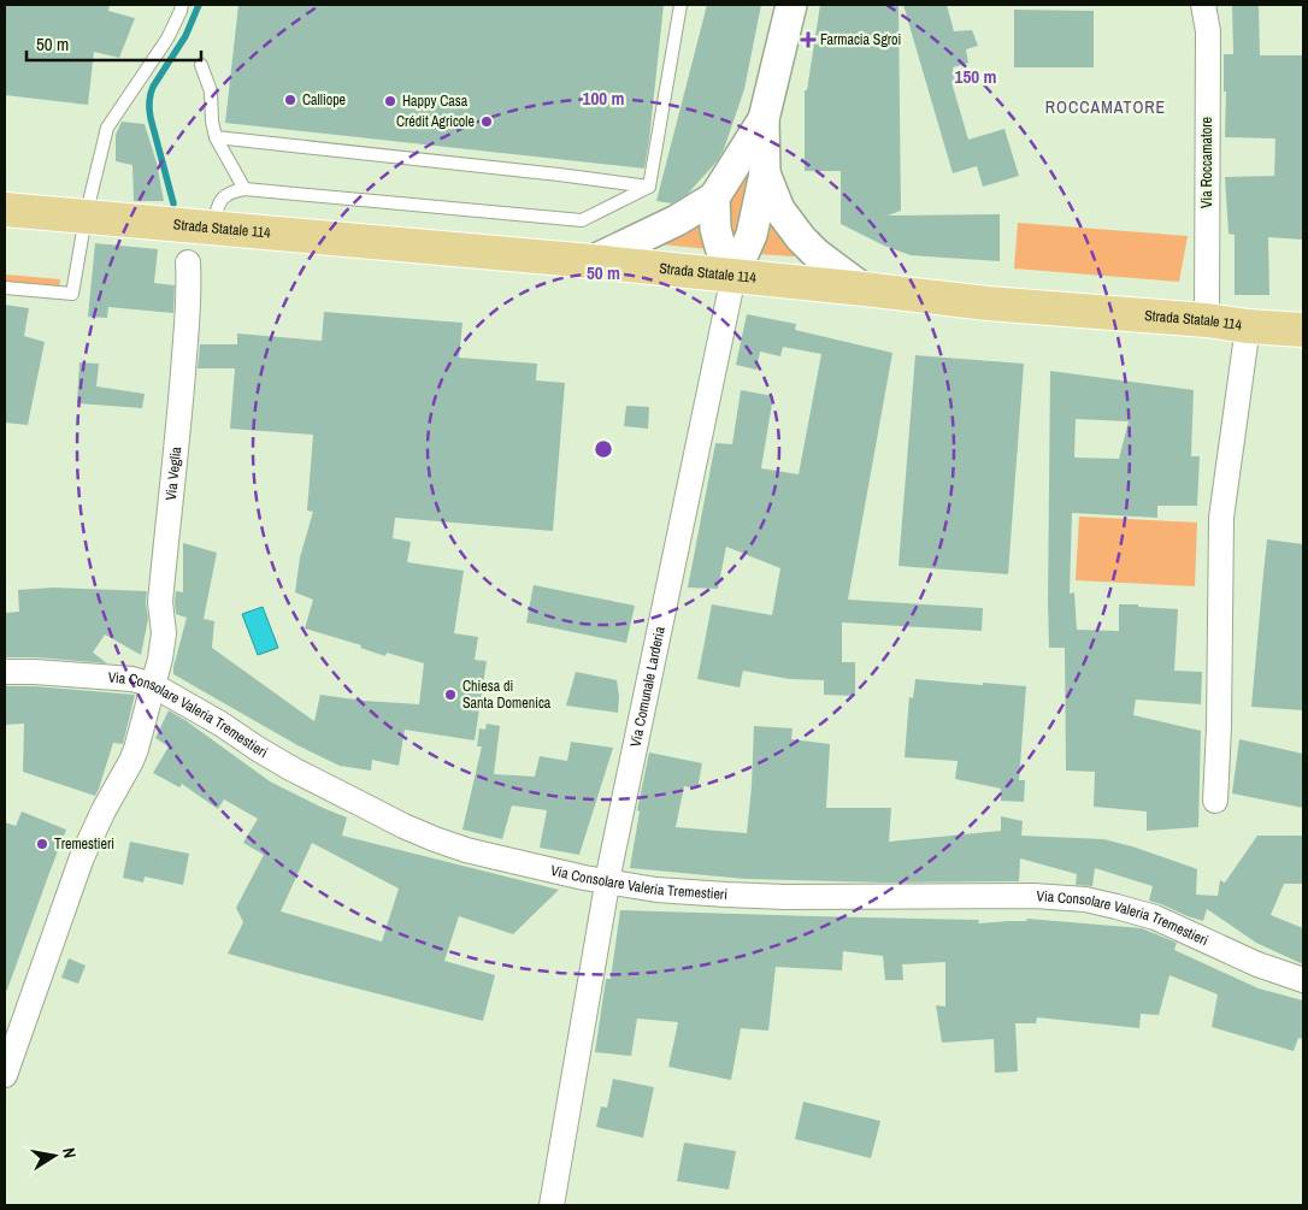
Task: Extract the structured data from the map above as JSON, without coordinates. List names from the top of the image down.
{
  "streets": {
    "main road": ["Strada Statale 114"],
    "street": [
      "Via Roccamatore",
      "Via Veglia",
      "Via Comunale Larderia",
      "Via Consolare Valeria Tremestieri"
    ]
  },
  "crossings": [
    ["Via Roccamatore", "Strada Statale 114"],
    ["Strada Statale 114", "Via Comunale Larderia"],
    ["Via Veglia", "Via Consolare Valeria Tremestieri"],
    ["Via Comunale Larderia", "Via Consolare Valeria Tremestieri"]
  ],
  "districts": ["ROCCAMATORE"],
  "places": {
    "health": ["Farmacia Sgroi"],
    "other": [
      "Calliope",
      "Happy Casa",
      "Crédit Agricole",
      "Chiesa di Santa Domenica",
      "Tremestieri"
    ]
  },
  "scale_bar": "50 m",
  "north": "right",
  "rings": ["150 m", "100 m", "50 m"]
}
